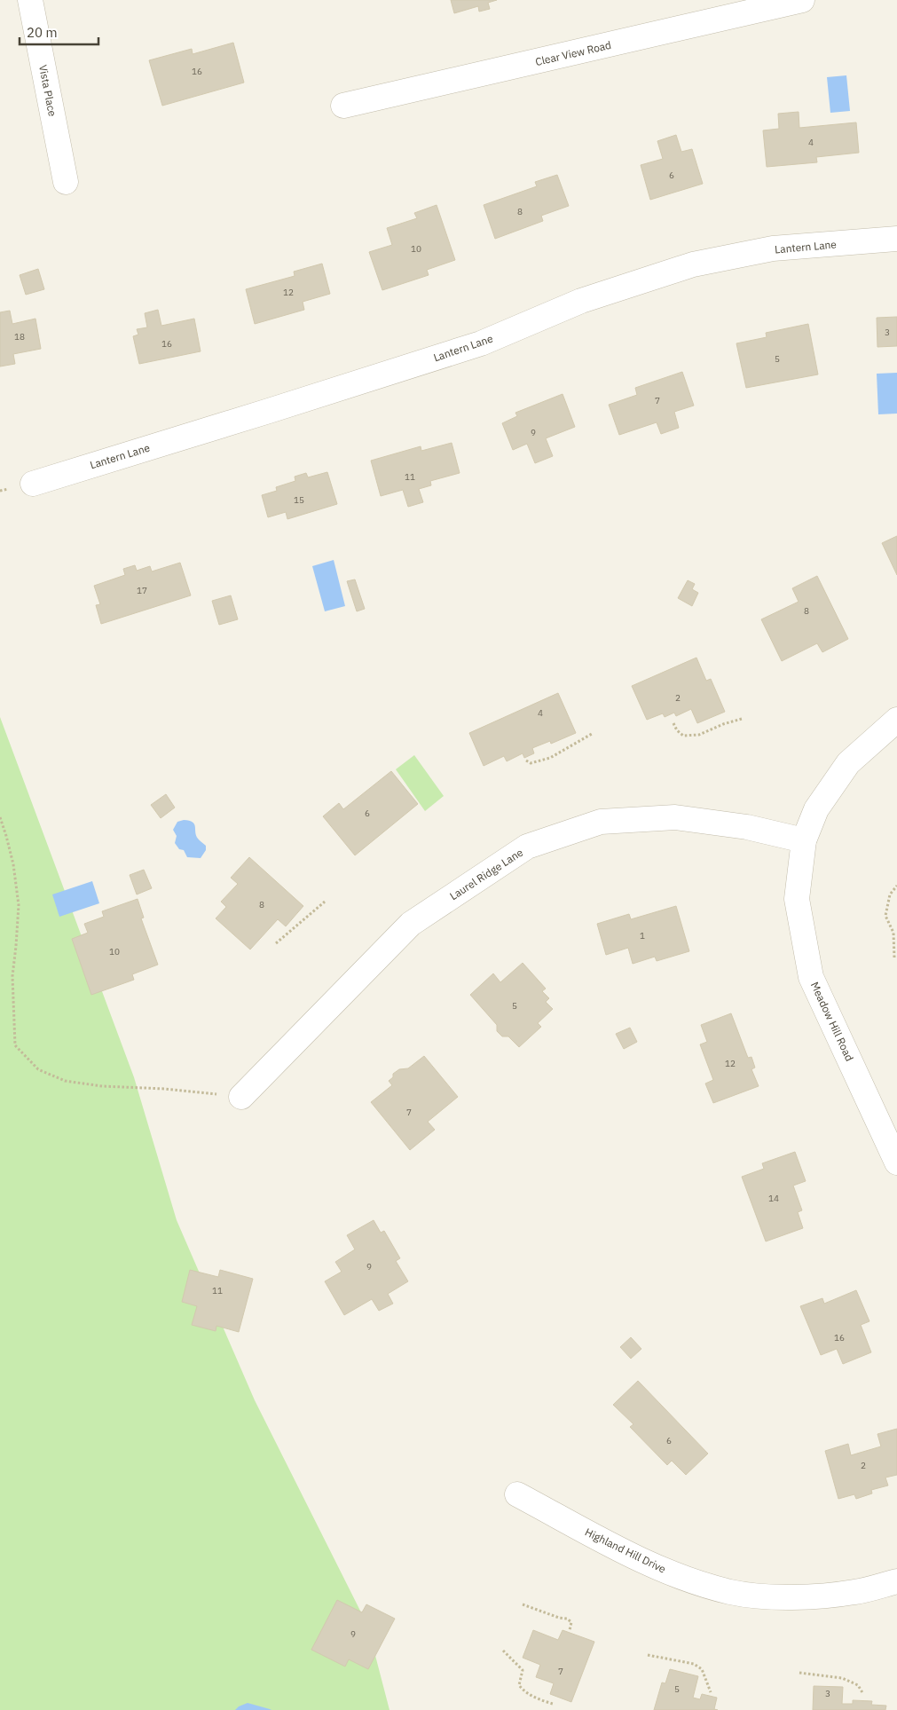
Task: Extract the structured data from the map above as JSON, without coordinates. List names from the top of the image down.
{
  "streets": {
    "street": [
      "Clear View Road",
      "Vista Place",
      "Lantern Lane",
      "Laurel Ridge Lane",
      "Meadow Hill Road",
      "Highland Hill Drive"
    ]
  },
  "crossings": [
    ["Laurel Ridge Lane", "Meadow Hill Road"]
  ],
  "house_numbers": [
    "16",
    "4",
    "6",
    "8",
    "10",
    "12",
    "3",
    "18",
    "16",
    "5",
    "7",
    "9",
    "11",
    "15",
    "17",
    "8",
    "2",
    "4",
    "6",
    "8",
    "1",
    "10",
    "5",
    "12",
    "7",
    "14",
    "9",
    "11",
    "16",
    "6",
    "2",
    "9",
    "7",
    "5",
    "3"
  ],
  "scale_bar": "20 m"
}
